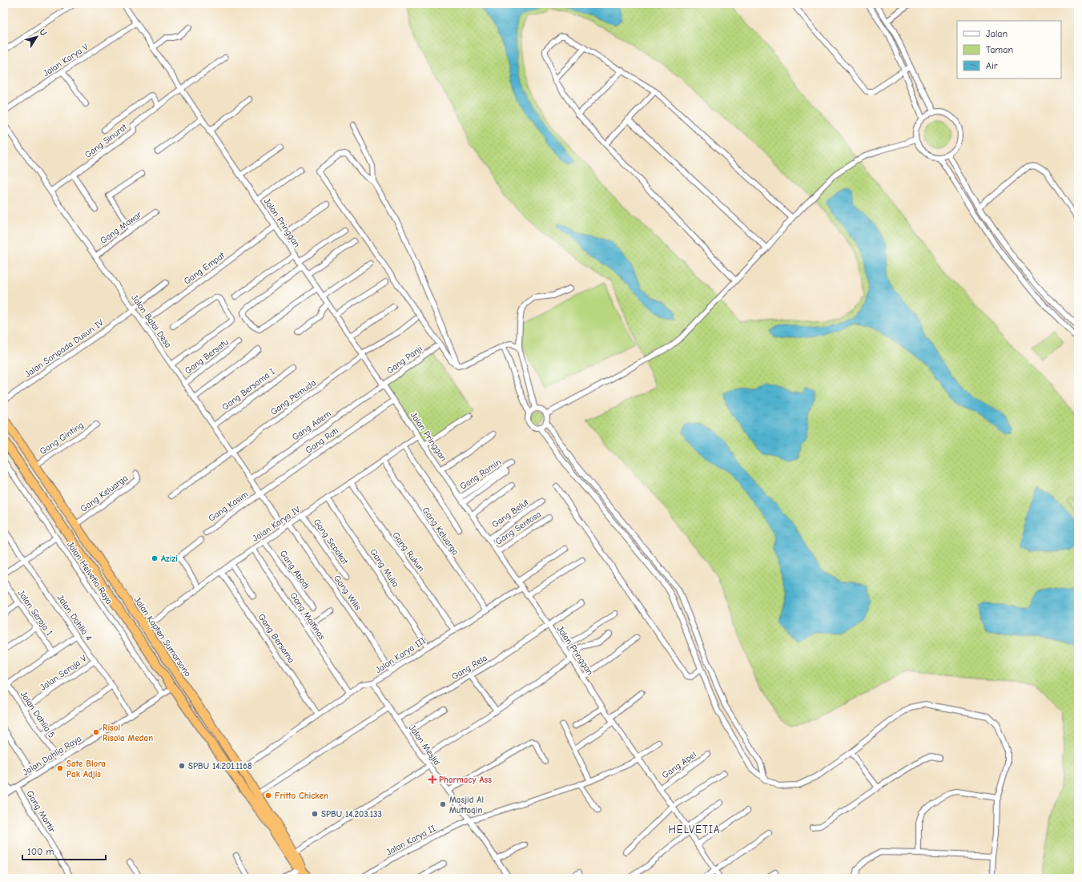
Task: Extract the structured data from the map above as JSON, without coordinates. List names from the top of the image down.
{
  "streets": {
    "highway": ["Jalan Kapten Sumarsono"],
    "street": [
      "Jalan Karya V",
      "Gang Sinurat",
      "Jalan Pringgan",
      "Gang Mawar",
      "Gang Empat",
      "Jalan Balai Desa",
      "Jalan Soripada Dusun IV",
      "Gang Bersatu",
      "Gang Panji",
      "Gang Bersama I",
      "Gang Pemuda",
      "Gang Adem",
      "Gang Ginting",
      "Gang Roti",
      "Gang Ramin",
      "Gang Keluarga",
      "Gang Kasim",
      "Gang Belut",
      "Jalan Karya IV",
      "Gang Sentosa",
      "Gang Sepakat",
      "Gang Rukun",
      "Gang Mulia",
      "Gang Abadi",
      "Jalan Helvetia Raya",
      "Gang Wilis",
      "Jalan Seroja 1",
      "Gang Malfinas",
      "Jalan Dahlia 4",
      "Gang Bersama",
      "Jalan Karya III",
      "Gang Rela",
      "Jalan Seroja V",
      "Jalan Dahlia 5",
      "Jalan Mesjid",
      "Jalan Dahlia Raya",
      "Gang Apel",
      "Gang Mortir",
      "Jalan Karya II"
    ]
  },
  "crossings": [
    ["Jalan Karya V", "Jalan Pringgan"],
    ["Gang Sinurat", "Jalan Pringgan"],
    ["Gang Sinurat", "Jalan Balai Desa"],
    ["Jalan Pringgan", "Gang Empat"],
    ["Jalan Pringgan", "Gang Panji"],
    ["Jalan Pringgan", "Gang Pemuda"],
    ["Jalan Pringgan", "Gang Adem"],
    ["Jalan Pringgan", "Gang Roti"],
    ["Jalan Pringgan", "Gang Ramin"],
    ["Jalan Pringgan", "Gang Belut"],
    ["Jalan Pringgan", "Jalan Karya IV"],
    ["Jalan Pringgan", "Gang Sentosa"],
    ["Jalan Pringgan", "Jalan Karya III"],
    ["Jalan Pringgan", "Gang Rela"],
    ["Jalan Pringgan", "Gang Apel"],
    ["Jalan Pringgan", "Jalan Karya II"],
    ["Gang Mawar", "Jalan Balai Desa"],
    ["Gang Empat", "Jalan Balai Desa"],
    ["Jalan Balai Desa", "Jalan Soripada Dusun IV"],
    ["Jalan Balai Desa", "Gang Bersatu"],
    ["Jalan Balai Desa", "Gang Bersama I"],
    ["Jalan Balai Desa", "Gang Pemuda"],
    ["Jalan Balai Desa", "Gang Adem"],
    ["Jalan Balai Desa", "Gang Roti"],
    ["Jalan Balai Desa", "Gang Kasim"],
    ["Jalan Balai Desa", "Jalan Karya IV"],
    ["Gang Panji", "Gang Adem"],
    ["Gang Ginting", "Jalan Kapten Sumarsono"],
    ["Gang Roti", "Gang Kasim"],
    ["Gang Keluarga", "Jalan Karya IV"],
    ["Gang Keluarga", "Jalan Kapten Sumarsono"],
    ["Gang Keluarga", "Jalan Karya III"],
    ["Jalan Karya IV", "Gang Sepakat"],
    ["Jalan Karya IV", "Gang Rukun"],
    ["Jalan Karya IV", "Gang Mulia"],
    ["Jalan Karya IV", "Gang Abadi"],
    ["Jalan Karya IV", "Gang Wilis"],
    ["Jalan Karya IV", "Gang Malfinas"],
    ["Jalan Karya IV", "Jalan Kapten Sumarsono"],
    ["Jalan Karya IV", "Gang Bersama"],
    ["Gang Rukun", "Jalan Karya III"],
    ["Gang Mulia", "Jalan Karya III"],
    ["Jalan Helvetia Raya", "Jalan Dahlia Raya"],
    ["Gang Wilis", "Jalan Karya III"],
    ["Gang Malfinas", "Jalan Karya III"],
    ["Jalan Dahlia 4", "Jalan Seroja V"],
    ["Jalan Dahlia 4", "Jalan Dahlia Raya"],
    ["Jalan Kapten Sumarsono", "Jalan Karya III"],
    ["Jalan Kapten Sumarsono", "Jalan Dahlia Raya"],
    ["Gang Bersama", "Jalan Karya III"],
    ["Jalan Karya III", "Jalan Mesjid"],
    ["Gang Rela", "Jalan Mesjid"],
    ["Jalan Seroja V", "Jalan Dahlia 5"],
    ["Jalan Dahlia 5", "Jalan Dahlia Raya"],
    ["Jalan Mesjid", "Jalan Karya II"],
    ["Jalan Dahlia Raya", "Gang Mortir"]
  ],
  "districts": ["HELVETIA"],
  "places": {
    "other": [
      "Azizi",
      "Risol Risola Medan",
      "SPBU 14.201.1168",
      "Sate Blora Pak Adjis",
      "Fritto Chicken",
      "Masjid Al Muttaqin",
      "SPBU 14.203.133"
    ],
    "health": ["Pharmacy Ass"]
  },
  "legend": ["Jalan", "Taman", "Air"],
  "scale_bar": "100 m",
  "north": "top right"
}
